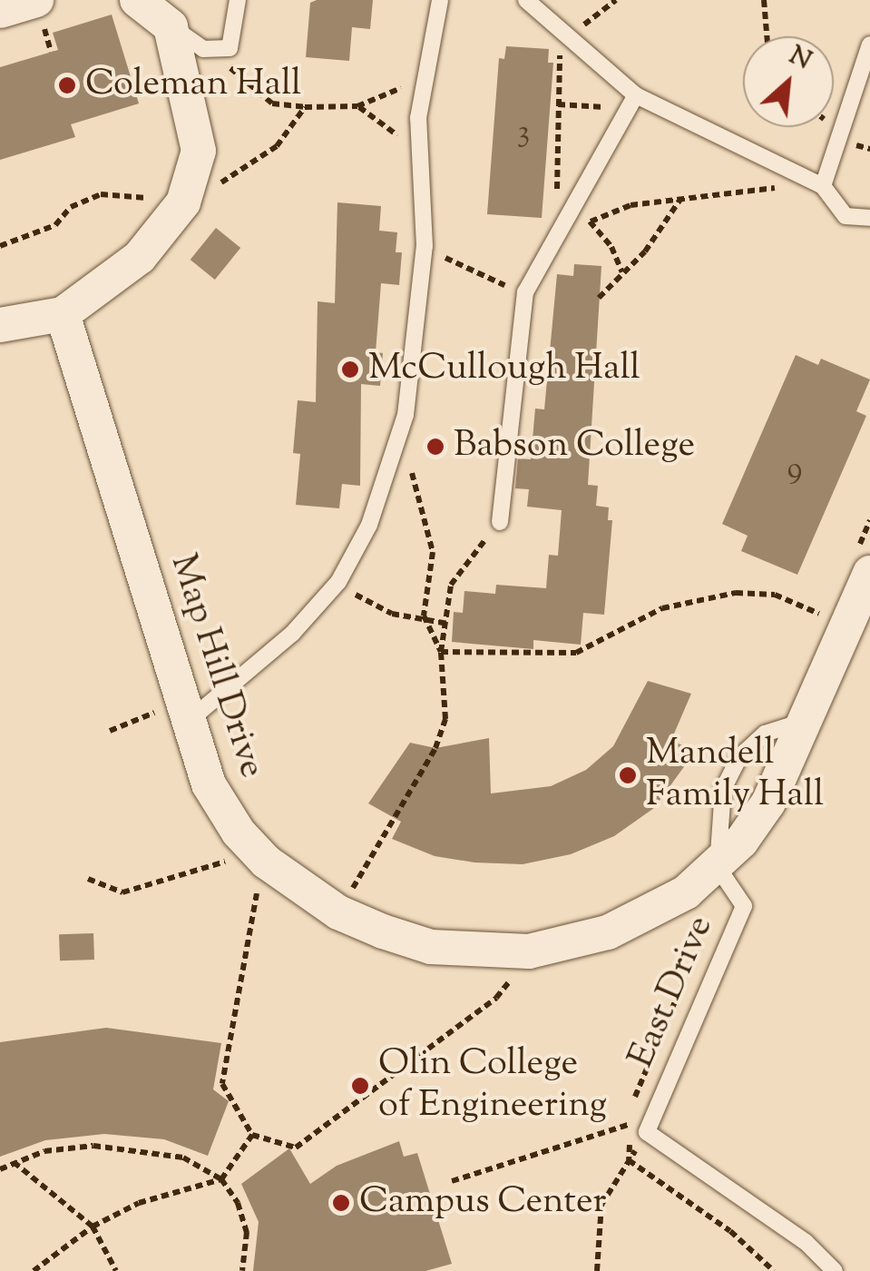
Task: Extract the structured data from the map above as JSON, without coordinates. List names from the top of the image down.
{
  "streets": {
    "street": ["Map Hill Drive"],
    "lane": ["East Drive"]
  },
  "crossings": [
    ["Map Hill Drive", "East Drive"]
  ],
  "places": [
    "Coleman Hall",
    "McCullough Hall",
    "Babson College",
    "Mandell Family Hall",
    "Olin College of Engineering",
    "Campus Center"
  ],
  "house_numbers": ["3", "9"],
  "north": "top right"
}
